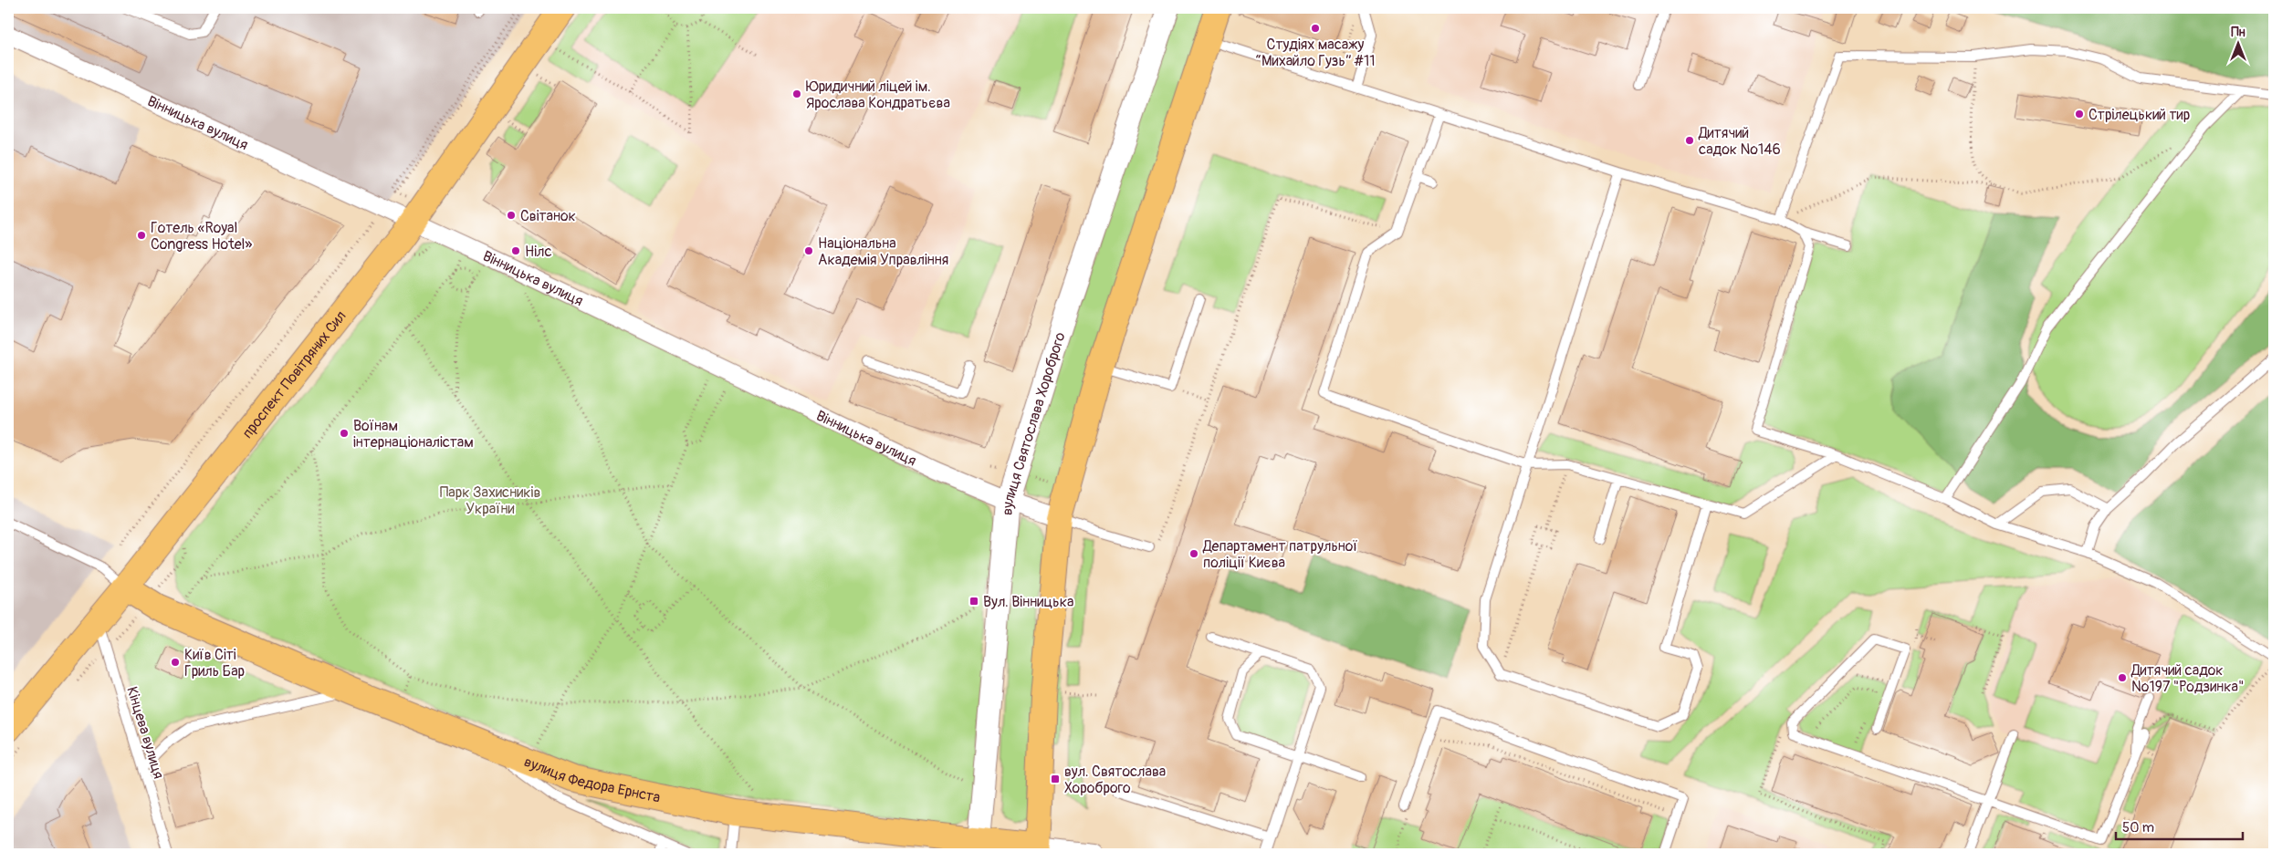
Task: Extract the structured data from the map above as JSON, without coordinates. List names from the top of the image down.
{
  "streets": {
    "main road": ["проспект Повітряних Сил", "вулиця Федора Ернста"],
    "street": ["Вінницька вулиця", "вулиця Святослава Хороброго"],
    "lane": ["Кінцева вулиця"]
  },
  "crossings": [
    ["Вінницька вулиця", "проспект Повітряних Сил"],
    ["Вінницька вулиця", "вулиця Святослава Хороброго"],
    ["проспект Повітряних Сил", "Кінцева вулиця"],
    ["проспект Повітряних Сил", "вулиця Федора Ернста"],
    ["вулиця Святослава Хороброго", "вулиця Федора Ернста"]
  ],
  "parks": ["Парк Захисників України"],
  "places": {
    "other": [
      "Студіях масажу “Михайло Гузь” #11",
      "Юридичний ліцей ім. Ярослава Кондратьєва",
      "Стрілецький тир",
      "Дитячий садок №146",
      "Світанок",
      "Готель «Royal Congress Hotel»",
      "Нілс",
      "Національна Академія Управління",
      "Воїнам інтернаціоналістам",
      "Департамент патрульної поліції Києва",
      "Київ Сіті Гриль Бар",
      "Дитячий садок №197 \"Родзинка\""
    ],
    "transit": ["Вул. Вінницька", "вул. Святослава Хороброго"]
  },
  "scale_bar": "50 m",
  "north": "top"
}
